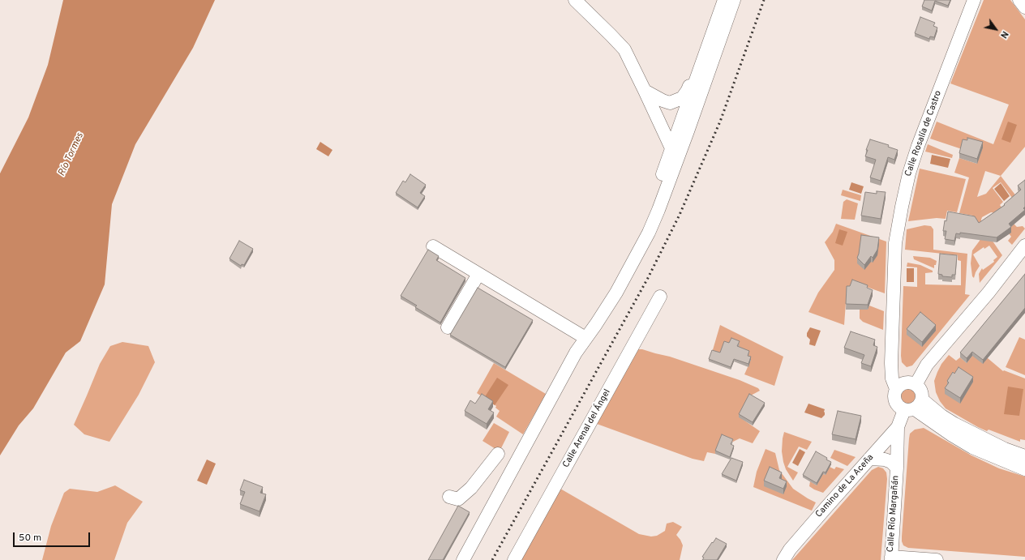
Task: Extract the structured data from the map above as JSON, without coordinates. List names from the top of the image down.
{
  "streets": {
    "street": [
      "Calle Rosalía de Castro",
      "Calle Arenal del Ángel",
      "Camino de La Aceña",
      "Calle Río Margañán"
    ]
  },
  "crossings": [
    ["Calle Rosalía de Castro", "Camino de La Aceña"],
    ["Camino de La Aceña", "Calle Río Margañán"]
  ],
  "water": ["Río Tormes"],
  "scale_bar": "50 m",
  "north": "bottom right"
}
